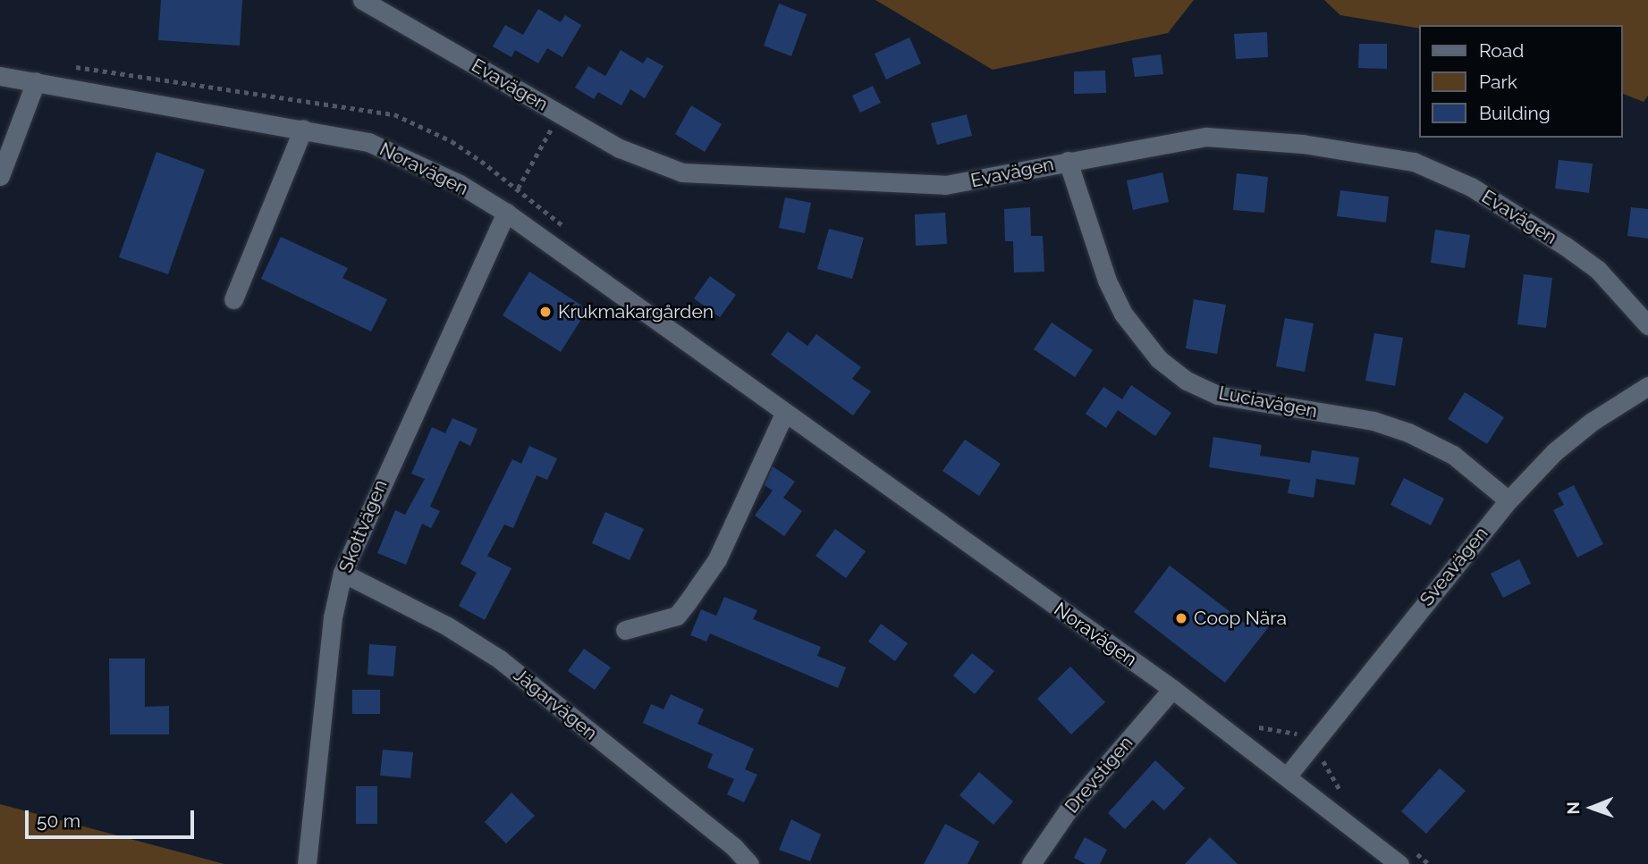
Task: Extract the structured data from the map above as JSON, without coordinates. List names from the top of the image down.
{
  "streets": {
    "street": [
      "Evavägen",
      "Noravägen",
      "Luciavägen",
      "Skottvägen",
      "Sveavägen",
      "Jägarvägen",
      "Drevstigen"
    ]
  },
  "crossings": [
    ["Evavägen", "Luciavägen"],
    ["Noravägen", "Skottvägen"],
    ["Noravägen", "Sveavägen"],
    ["Noravägen", "Drevstigen"],
    ["Luciavägen", "Sveavägen"],
    ["Skottvägen", "Jägarvägen"]
  ],
  "places": ["Krukmakargården", "Coop Nära"],
  "legend": ["Road", "Park", "Building"],
  "scale_bar": "50 m",
  "north": "left"
}
